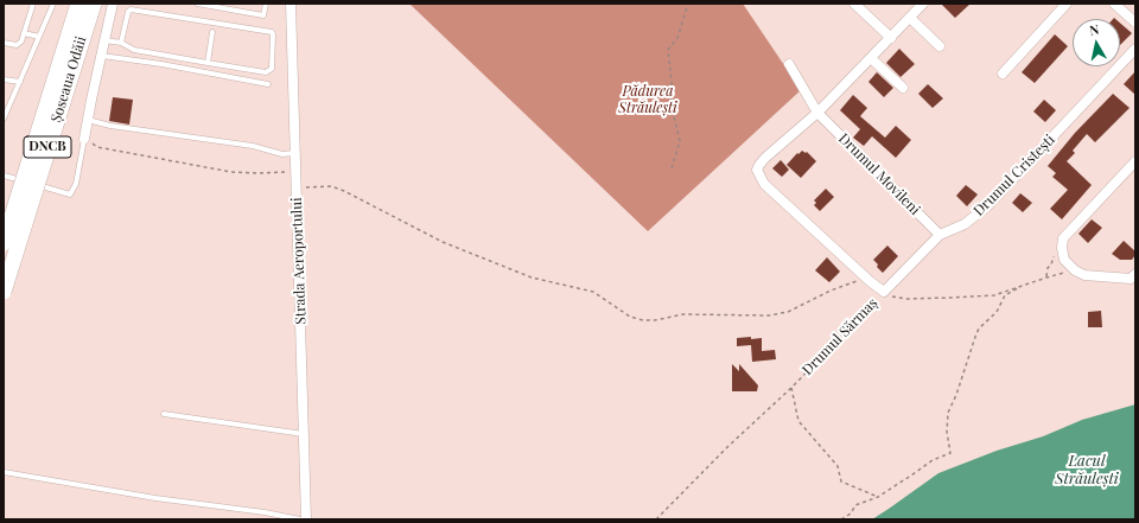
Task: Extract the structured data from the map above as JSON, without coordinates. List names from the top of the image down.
{
  "streets": {
    "main road": ["Șoseaua Odăii", "DNCB"],
    "street": ["Drumul Movileni", "Drumul Cristești", "Strada Aeroportului"],
    "path": ["Drumul Sărmaș"]
  },
  "crossings": [
    ["Drumul Movileni", "Drumul Cristești"],
    ["Drumul Cristești", "Drumul Sărmaș"]
  ],
  "water": ["Lacul Străulești"],
  "parks": ["Pădurea Străulești"],
  "north": "top"
}
